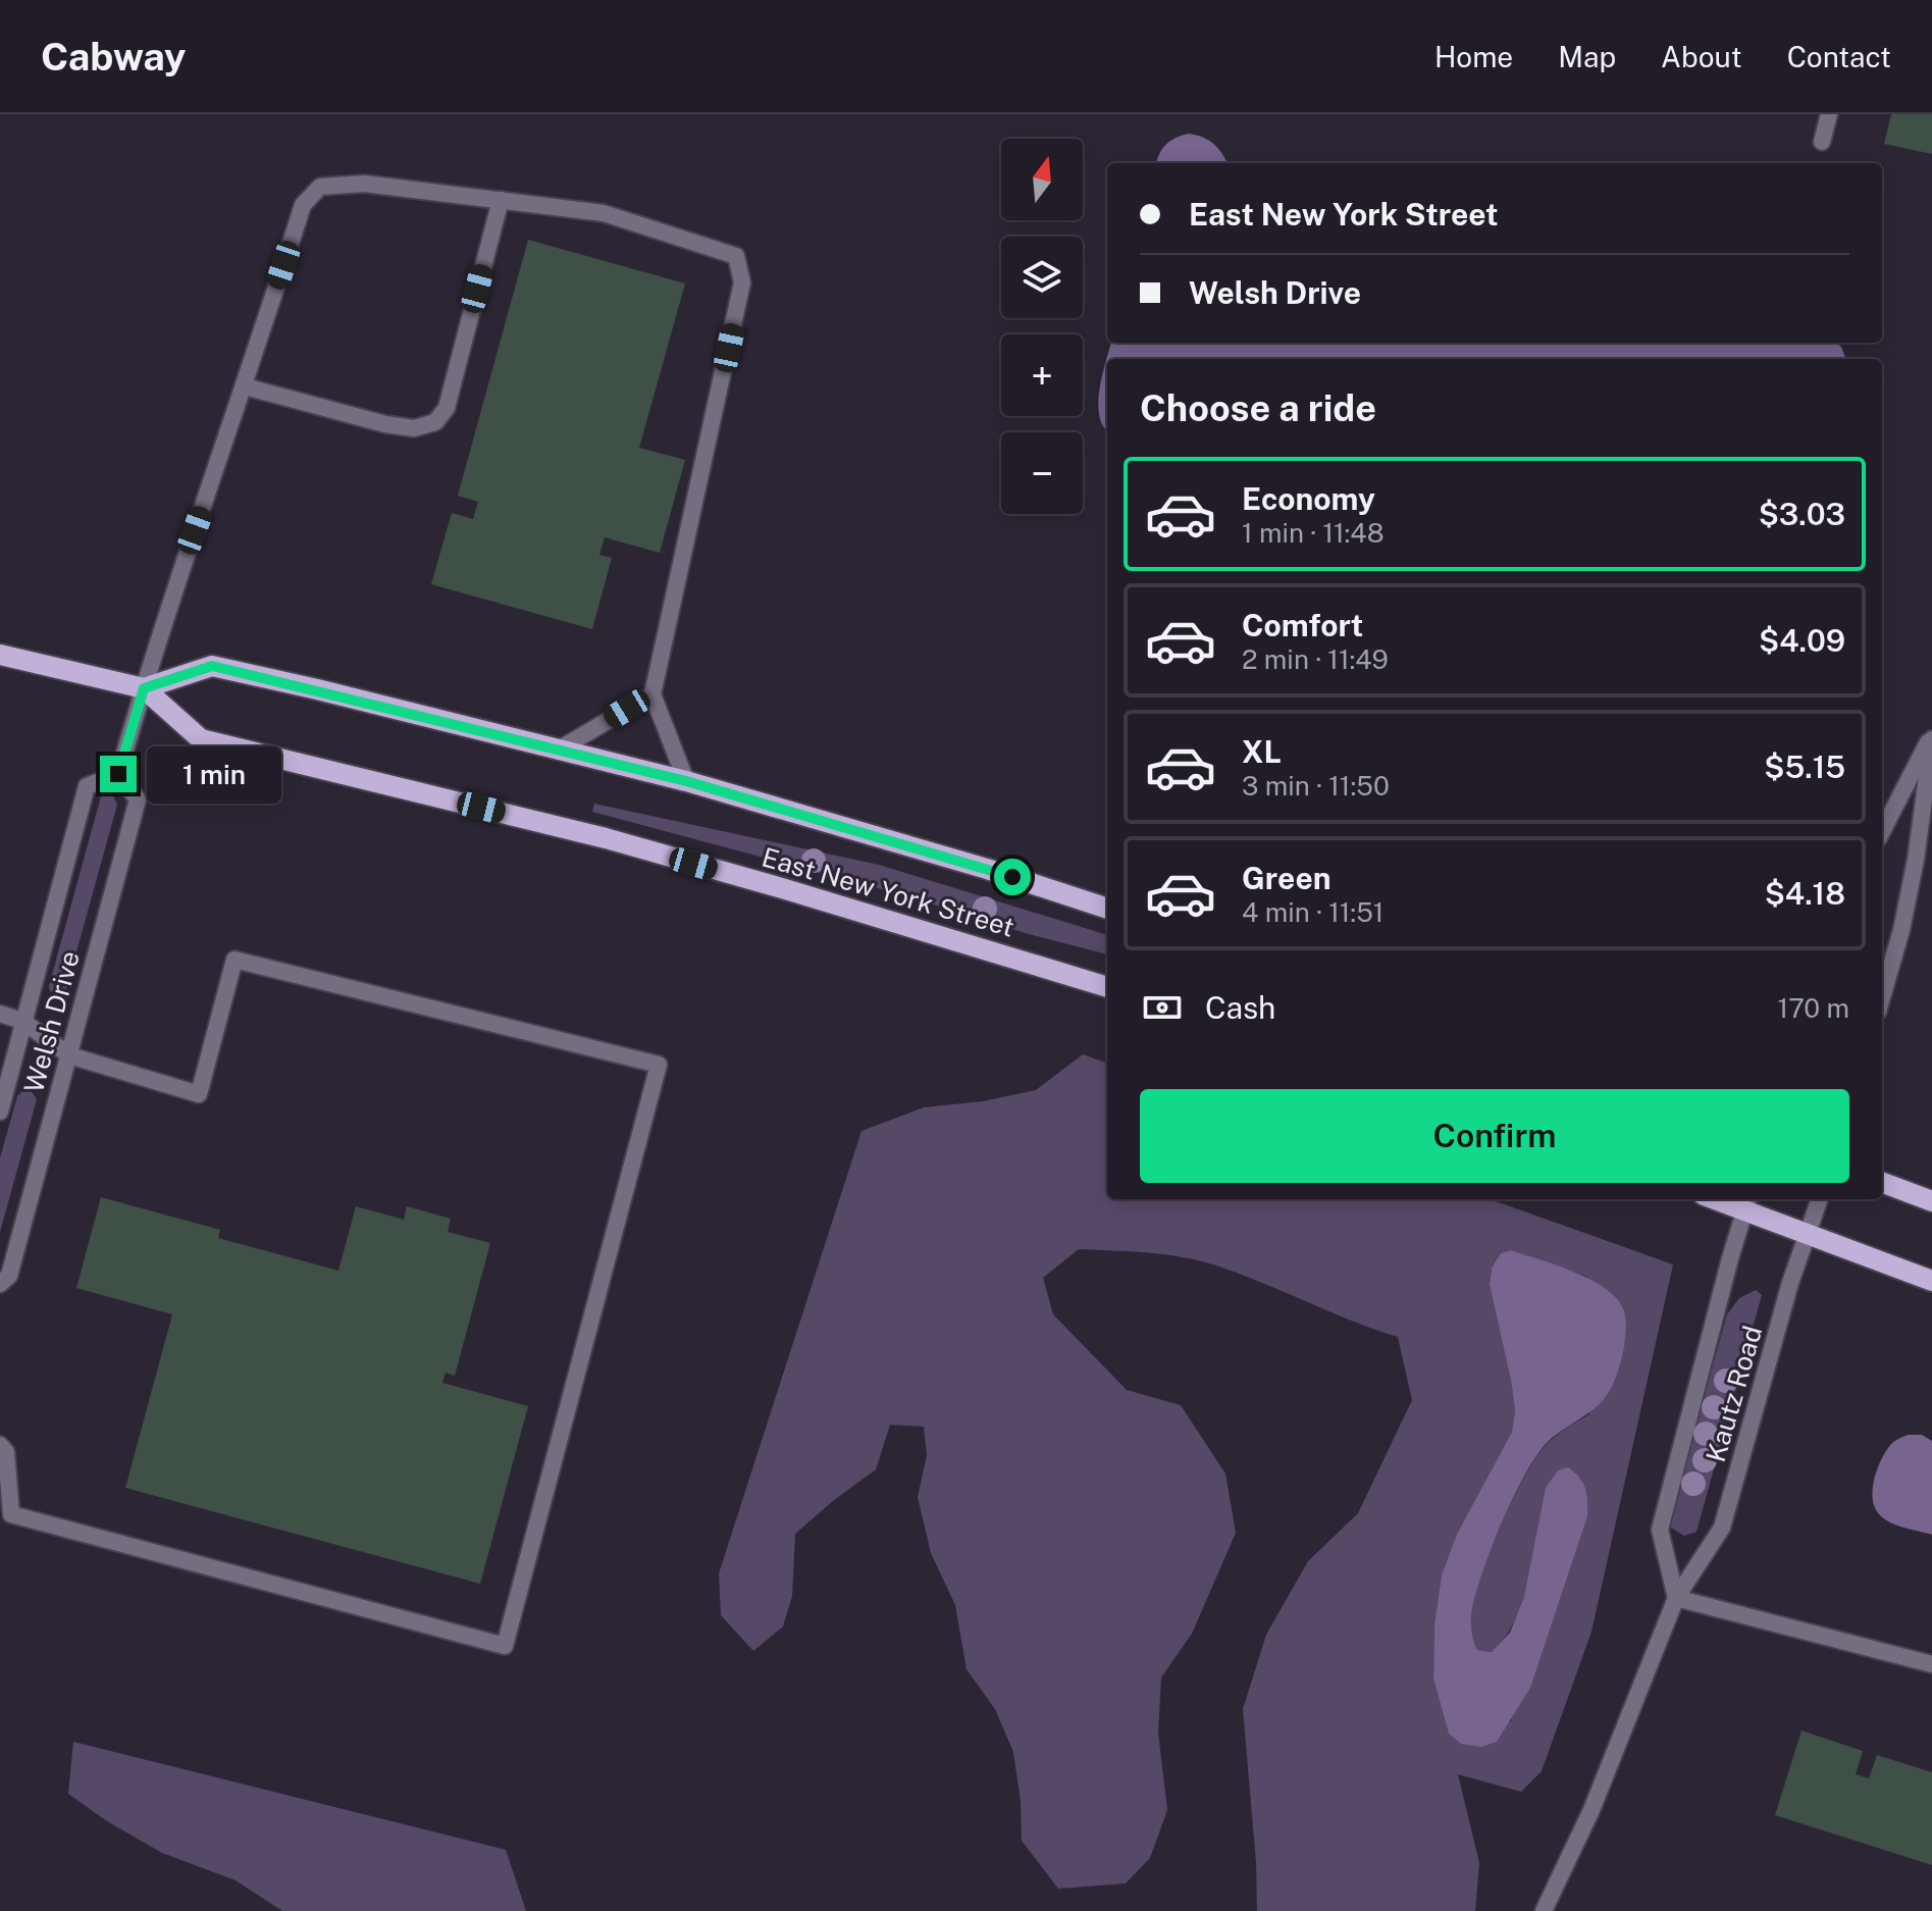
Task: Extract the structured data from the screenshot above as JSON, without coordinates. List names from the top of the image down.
{
  "streets": {
    "main road": ["East New York Street"],
    "street": ["Welsh Drive", "Kautz Road"]
  },
  "north": "top",
  "page": {
    "header": "Cabway",
    "nav": [
      "Home",
      "Map",
      "About",
      "Contact"
    ],
    "map_buttons": ["+", "−"],
    "banner": ["East New York Street", "Welsh Drive"],
    "heading": "Choose a ride",
    "list": [
      {
        "name": "Economy",
        "note": "1 min · 11:48",
        "value": "$3.03"
      },
      {
        "name": "Comfort",
        "note": "2 min · 11:49",
        "value": "$4.09"
      },
      {
        "name": "XL",
        "note": "3 min · 11:50",
        "value": "$5.15"
      },
      {
        "name": "Green",
        "note": "4 min · 11:51",
        "value": "$4.18"
      }
    ],
    "bubble": "1 min",
    "pay": ["Cash", "170 m"],
    "buttons": "Confirm"
  }
}
